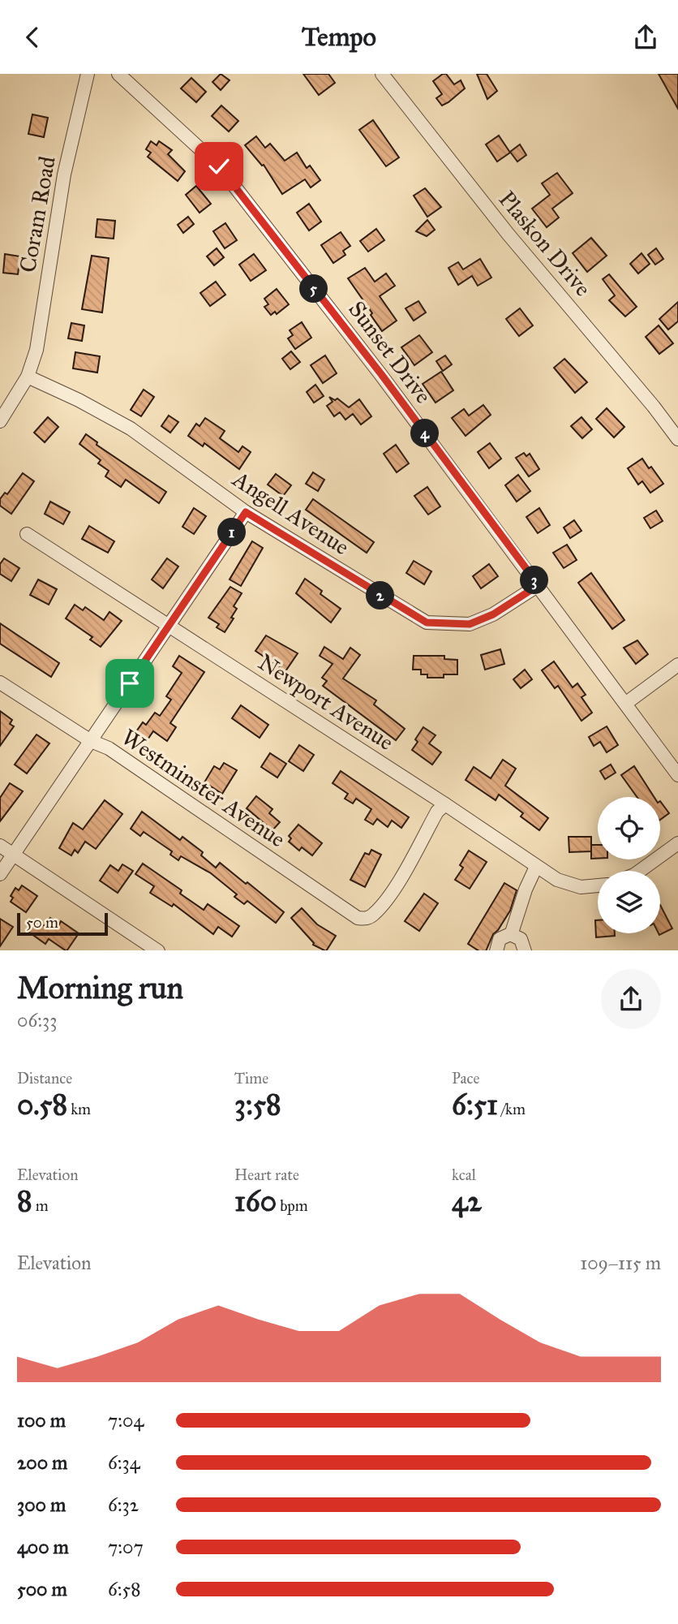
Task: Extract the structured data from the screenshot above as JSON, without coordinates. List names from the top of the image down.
{
  "streets": {
    "street": [
      "Coram Road",
      "Plaskon Drive",
      "Sunset Drive",
      "Angell Avenue",
      "Newport Avenue",
      "Westminster Avenue"
    ]
  },
  "crossings": [
    ["Coram Road", "Angell Avenue"],
    ["Sunset Drive", "Angell Avenue"],
    ["Newport Avenue", "Westminster Avenue"]
  ],
  "scale_bar": "50 m",
  "page": {
    "header": "Tempo",
    "pins": [
      "5",
      "4",
      "1",
      "3",
      "2"
    ],
    "scale": "50 m",
    "heading": ["Morning run", "06:33"],
    "stats": [
      ["Distance", "0.58 km"],
      ["Time", "3:58"],
      ["Pace", "6:51 /km"],
      ["Elevation", "8 m"],
      ["Heart rate", "160 bpm"],
      ["kcal", "42"]
    ],
    "chart": ["Elevation", "109–115 m"],
    "list": [
      {
        "name": "100 m",
        "note": "7:04"
      },
      {
        "name": "200 m",
        "note": "6:34"
      },
      {
        "name": "300 m",
        "note": "6:32"
      },
      {
        "name": "400 m",
        "note": "7:07"
      },
      {
        "name": "500 m",
        "note": "6:58"
      }
    ]
  }
}
